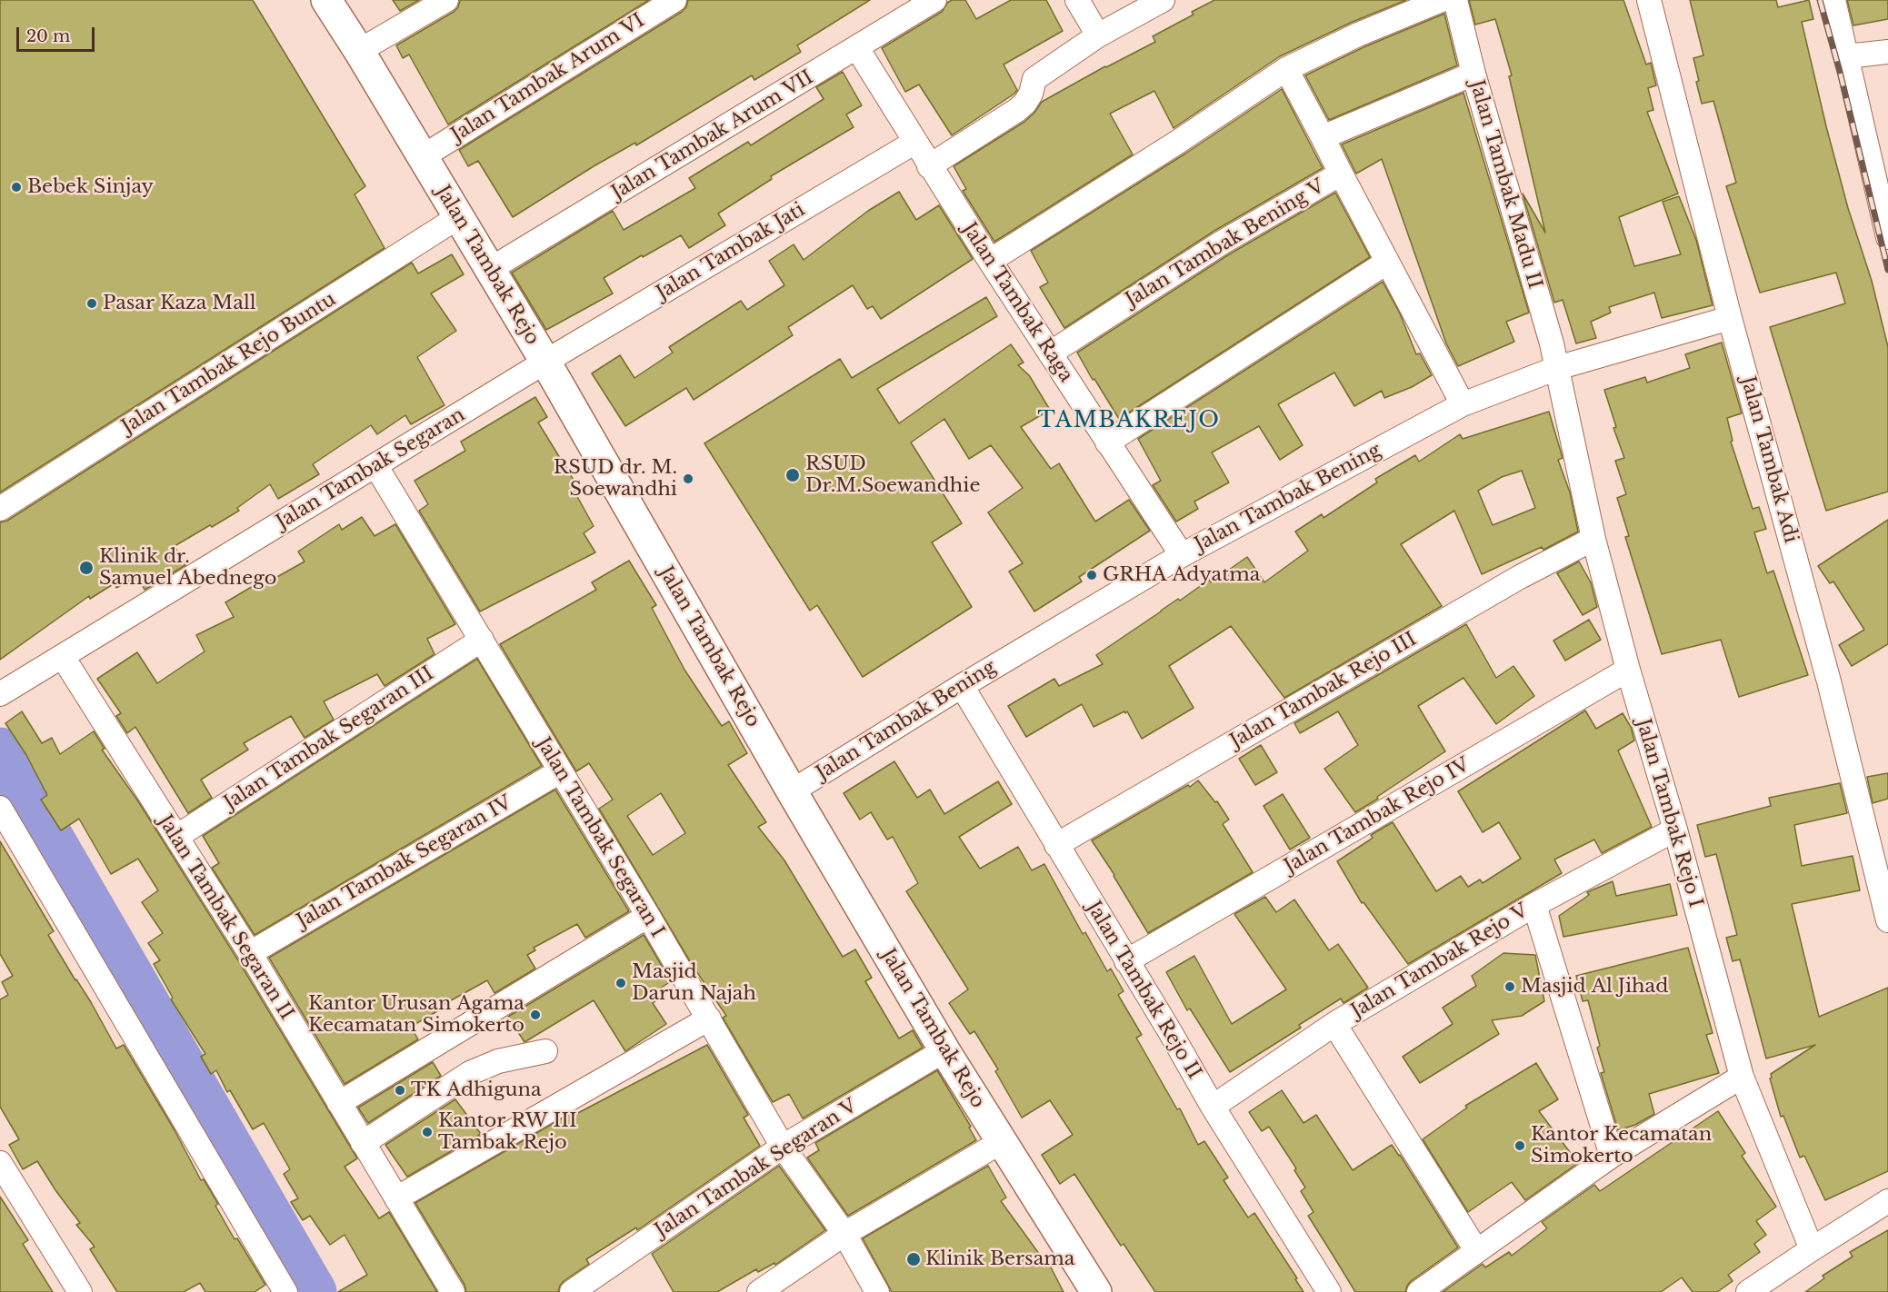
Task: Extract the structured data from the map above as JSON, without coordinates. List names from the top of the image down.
{
  "streets": {
    "street": [
      "Jalan Tambak Arum VI",
      "Jalan Tambak Arum VII",
      "Jalan Tambak Madu II",
      "Jalan Tambak Bening V",
      "Jalan Tambak Jati",
      "Jalan Tambak Rejo",
      "Jalan Tambak Raga",
      "Jalan Tambak Rejo Buntu",
      "Jalan Tambak Adi",
      "Jalan Tambak Segaran",
      "Jalan Tambak Bening",
      "Jalan Tambak Rejo III",
      "Jalan Tambak Segaran III",
      "Jalan Tambak Rejo I",
      "Jalan Tambak Rejo IV",
      "Jalan Tambak Segaran I",
      "Jalan Tambak Segaran IV",
      "Jalan Tambak Segaran II",
      "Jalan Tambak Rejo V",
      "Jalan Tambak Rejo II",
      "Jalan Tambak Segaran V"
    ]
  },
  "crossings": [
    ["Jalan Tambak Arum VI", "Jalan Tambak Rejo"],
    ["Jalan Tambak Arum VII", "Jalan Tambak Rejo"],
    ["Jalan Tambak Arum VII", "Jalan Tambak Raga"],
    ["Jalan Tambak Madu II", "Jalan Tambak Bening"],
    ["Jalan Tambak Madu II", "Jalan Tambak Rejo I"],
    ["Jalan Tambak Bening V", "Jalan Tambak Raga"],
    ["Jalan Tambak Jati", "Jalan Tambak Rejo"],
    ["Jalan Tambak Jati", "Jalan Tambak Raga"],
    ["Jalan Tambak Jati", "Jalan Tambak Segaran"],
    ["Jalan Tambak Rejo", "Jalan Tambak Rejo Buntu"],
    ["Jalan Tambak Rejo", "Jalan Tambak Segaran"],
    ["Jalan Tambak Rejo", "Jalan Tambak Bening"],
    ["Jalan Tambak Rejo", "Jalan Tambak Segaran V"],
    ["Jalan Tambak Raga", "Jalan Tambak Bening"],
    ["Jalan Tambak Adi", "Jalan Tambak Bening"],
    ["Jalan Tambak Segaran", "Jalan Tambak Segaran I"],
    ["Jalan Tambak Segaran", "Jalan Tambak Segaran II"],
    ["Jalan Tambak Bening", "Jalan Tambak Rejo I"],
    ["Jalan Tambak Bening", "Jalan Tambak Rejo II"],
    ["Jalan Tambak Rejo III", "Jalan Tambak Rejo I"],
    ["Jalan Tambak Rejo III", "Jalan Tambak Rejo II"],
    ["Jalan Tambak Segaran III", "Jalan Tambak Segaran I"],
    ["Jalan Tambak Segaran III", "Jalan Tambak Segaran II"],
    ["Jalan Tambak Rejo I", "Jalan Tambak Rejo IV"],
    ["Jalan Tambak Rejo I", "Jalan Tambak Rejo V"],
    ["Jalan Tambak Rejo IV", "Jalan Tambak Rejo II"],
    ["Jalan Tambak Segaran I", "Jalan Tambak Segaran IV"],
    ["Jalan Tambak Segaran I", "Jalan Tambak Segaran V"],
    ["Jalan Tambak Segaran IV", "Jalan Tambak Segaran II"],
    ["Jalan Tambak Rejo V", "Jalan Tambak Rejo II"]
  ],
  "districts": ["TAMBAKREJO"],
  "places": [
    "Bebek Sinjay",
    "Pasar Kaza Mall",
    "RSUD Dr.M.Soewandhie",
    "RSUD dr. M. Soewandhi",
    "Klinik dr. Samuel Abednego",
    "GRHA Adyatma",
    "Masjid Darun Najah",
    "Masjid Al Jihad",
    "Kantor Urusan Agama Kecamatan Simokerto",
    "TK Adhiguna",
    "Kantor RW III Tambak Rejo",
    "Kantor Kecamatan Simokerto",
    "Klinik Bersama"
  ],
  "scale_bar": "20 m"
}
